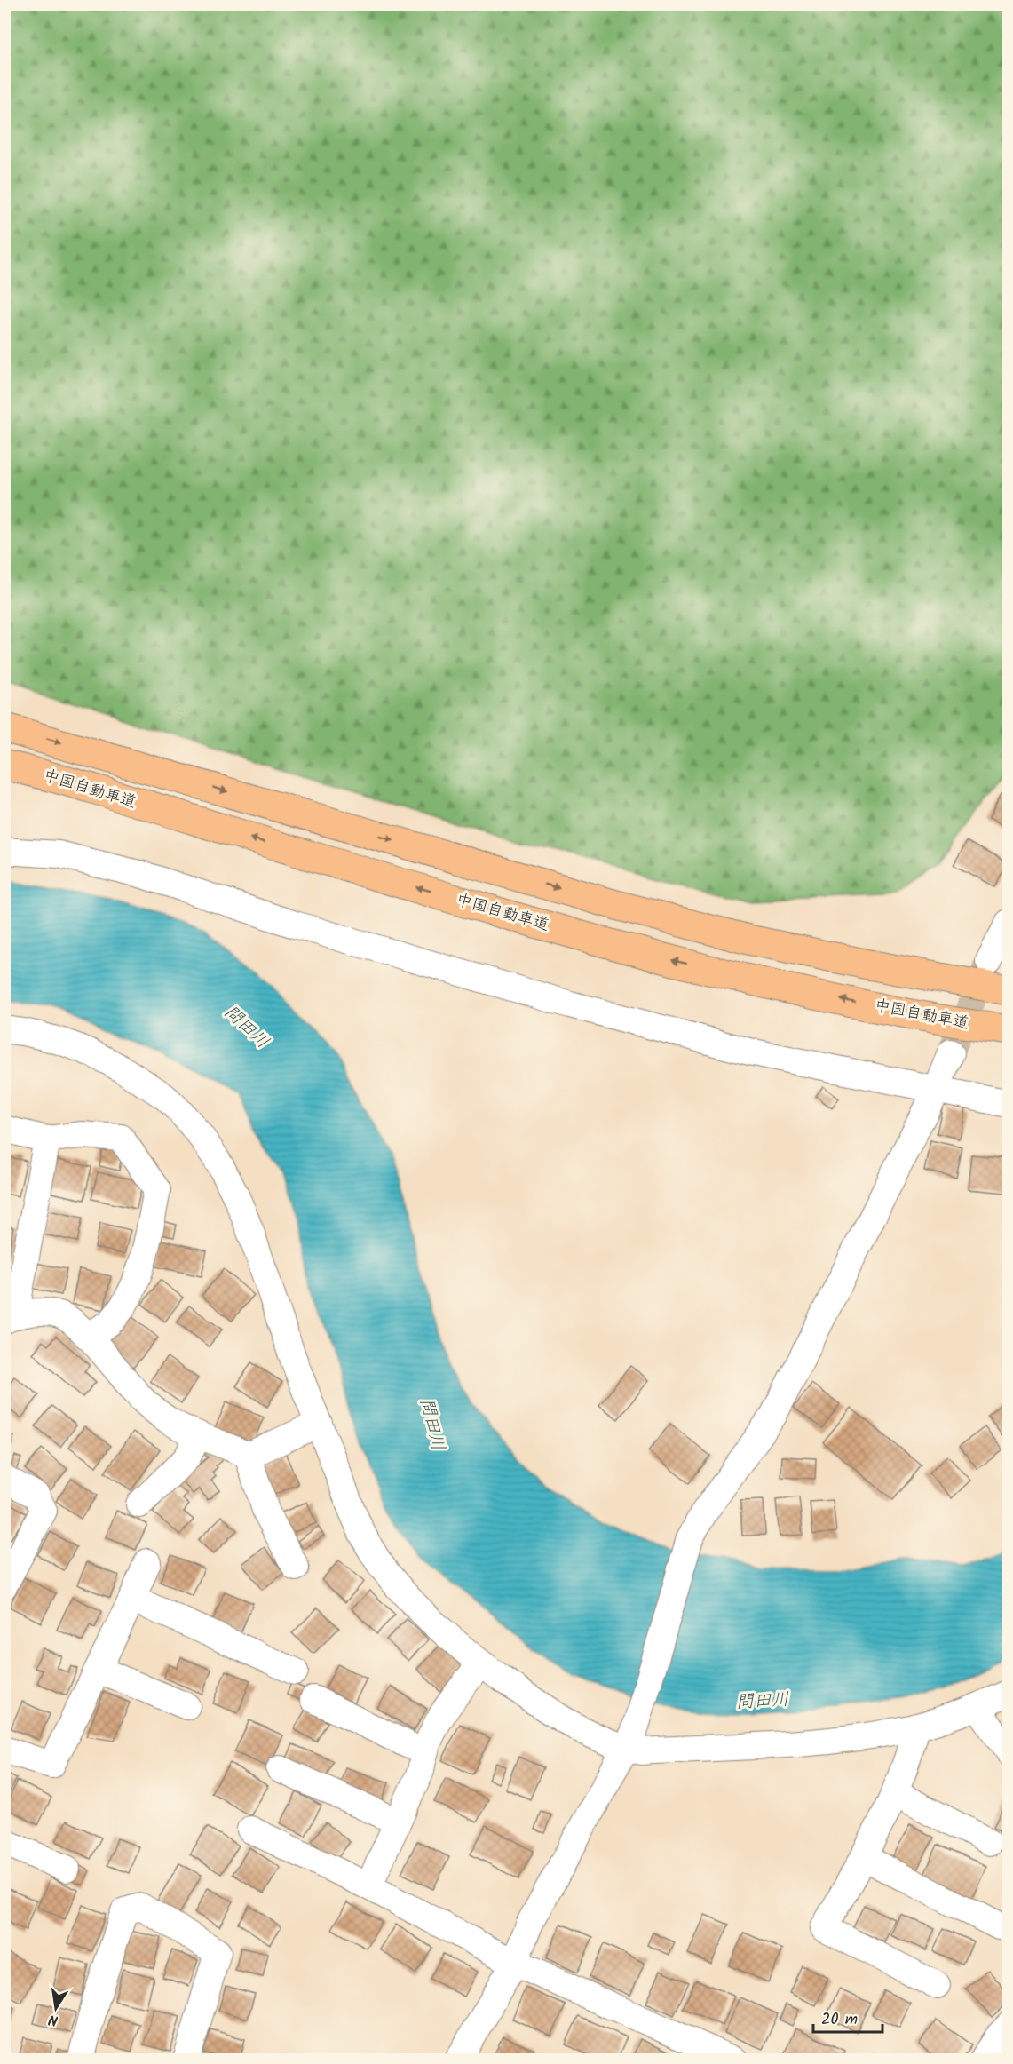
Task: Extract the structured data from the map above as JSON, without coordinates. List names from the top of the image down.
{
  "streets": {
    "highway": ["中国自動車道"]
  },
  "water": ["問田川"],
  "scale_bar": "20 m",
  "north": "bottom"
}
